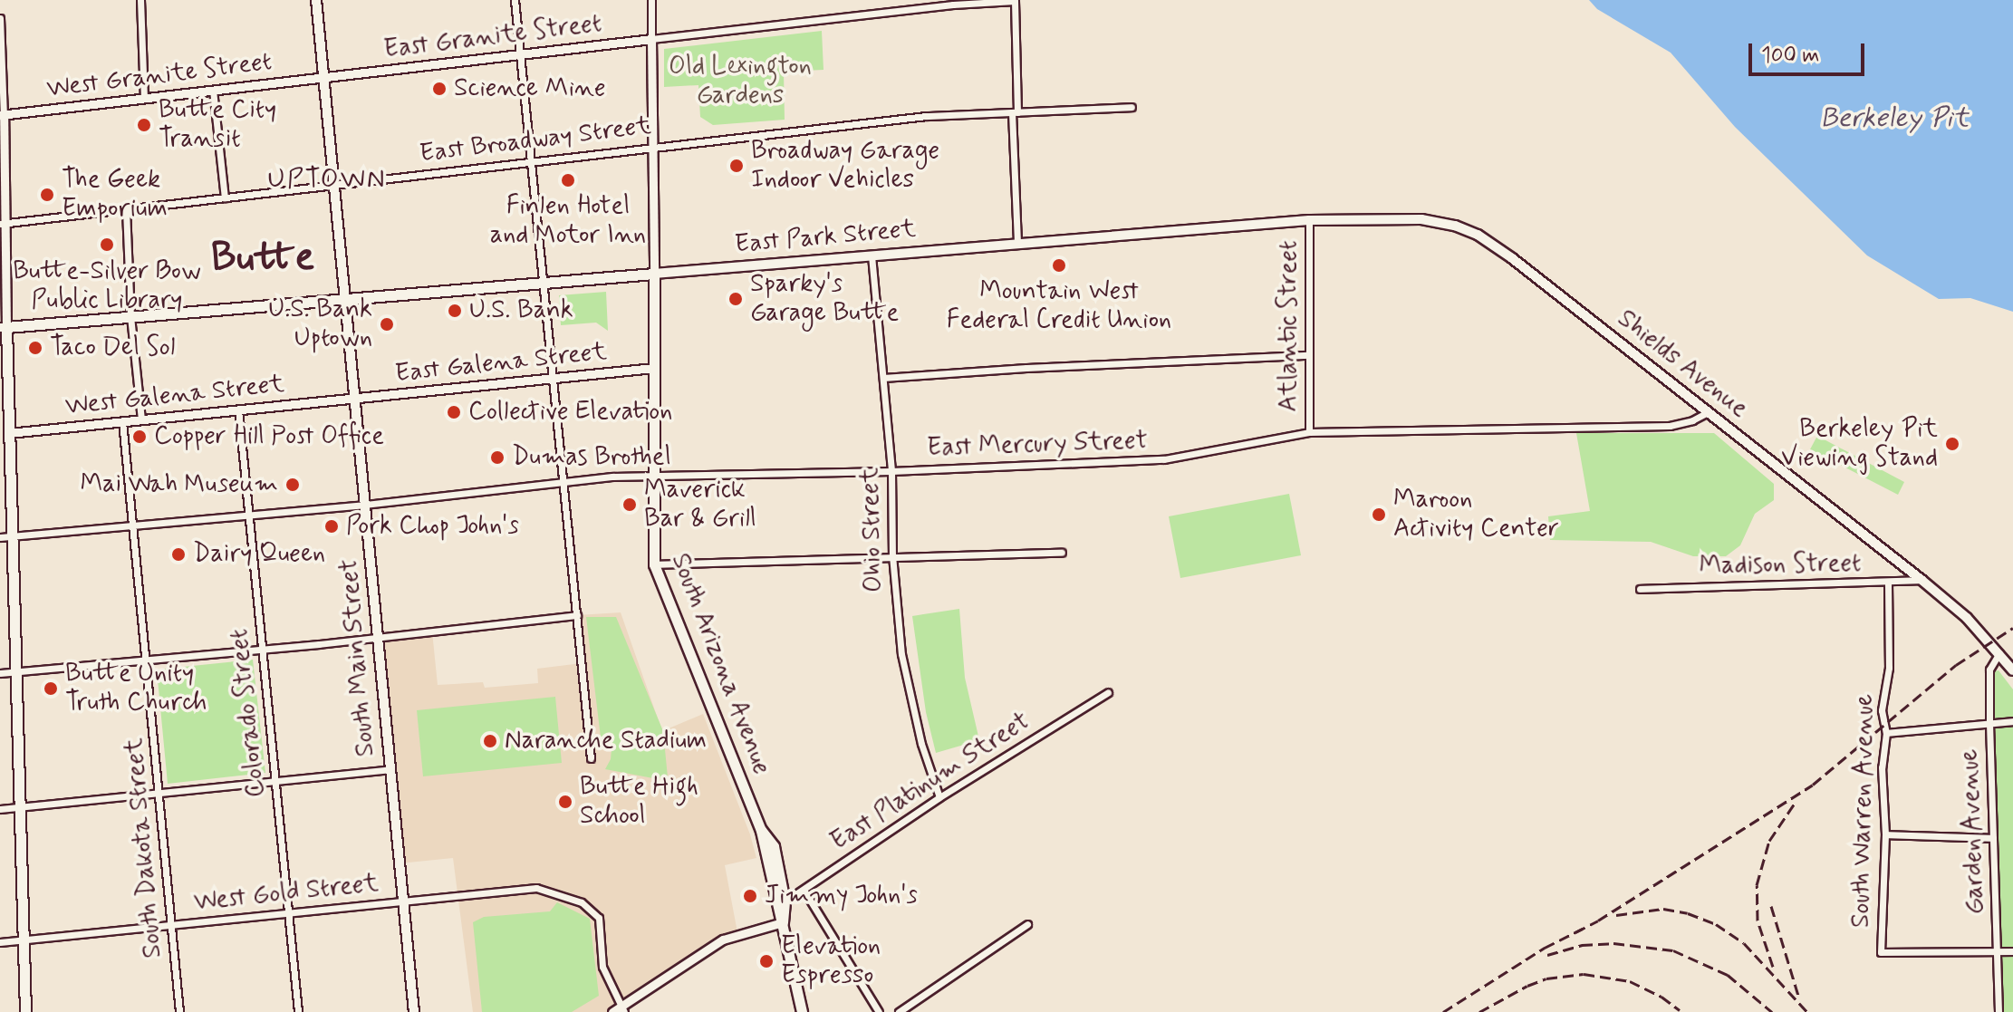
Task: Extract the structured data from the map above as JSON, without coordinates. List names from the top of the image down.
{
  "streets": {
    "main road": [
      "East Park Street",
      "Shields Avenue",
      "South Main Street",
      "South Arizona Avenue"
    ],
    "street": [
      "East Granite Street",
      "West Granite Street",
      "East Broadway Street",
      "Atlantic Street",
      "East Galena Street",
      "West Galena Street",
      "East Mercury Street",
      "Ohio Street",
      "Madison Street",
      "Colorado Street",
      "East Platinum Street",
      "South Warren Avenue",
      "Garden Avenue",
      "South Dakota Street",
      "West Gold Street"
    ]
  },
  "crossings": [
    ["East Granite Street", "West Granite Street"],
    ["East Granite Street", "South Main Street"],
    ["West Granite Street", "South Main Street"],
    ["East Broadway Street", "South Main Street"],
    ["East Park Street", "Atlantic Street"],
    ["East Park Street", "Shields Avenue"],
    ["East Park Street", "Ohio Street"],
    ["East Park Street", "South Main Street"],
    ["East Park Street", "South Arizona Avenue"],
    ["Atlantic Street", "Shields Avenue"],
    ["Atlantic Street", "East Mercury Street"],
    ["East Galena Street", "West Galena Street"],
    ["East Galena Street", "South Main Street"],
    ["East Galena Street", "South Arizona Avenue"],
    ["Shields Avenue", "East Mercury Street"],
    ["Shields Avenue", "Madison Street"],
    ["Shields Avenue", "Garden Avenue"],
    ["West Galena Street", "South Main Street"],
    ["West Galena Street", "Colorado Street"],
    ["West Galena Street", "South Dakota Street"],
    ["East Mercury Street", "Ohio Street"],
    ["East Mercury Street", "South Main Street"],
    ["East Mercury Street", "South Arizona Avenue"],
    ["East Mercury Street", "Colorado Street"],
    ["East Mercury Street", "South Dakota Street"],
    ["Ohio Street", "East Platinum Street"],
    ["Madison Street", "South Warren Avenue"],
    ["South Main Street", "West Gold Street"],
    ["South Arizona Avenue", "East Platinum Street"],
    ["Colorado Street", "West Gold Street"],
    ["South Warren Avenue", "Garden Avenue"],
    ["South Dakota Street", "West Gold Street"]
  ],
  "districts": ["UPTOWN", "Butte"],
  "water": ["Berkeley Pit"],
  "parks": ["Old Lexington Gardens"],
  "places": [
    "Science Mine",
    "Butte City Transit",
    "Broadway Garage Indoor Vehicles",
    "Finlen Hotel and Motor Inn",
    "The Geek Emporium",
    "Butte-Silver Bow Public Library",
    "Mountain West Federal Credit Union",
    "Sparky's Garage Butte",
    "U.S. Bank",
    "U.S. Bank Uptown",
    "Taco Del Sol",
    "Collective Elevation",
    "Copper Hill Post Office",
    "Berkeley Pit Viewing Stand",
    "Dumas Brothel",
    "Mai Wah Museum",
    "Maverick Bar & Grill",
    "Maroon Activity Center",
    "Pork Chop John's",
    "Dairy Queen",
    "Butte Unity Truth Church",
    "Naranche Stadium",
    "Butte High School",
    "Jimmy John's",
    "Elevation Espresso"
  ],
  "scale_bar": "100 m"
}
